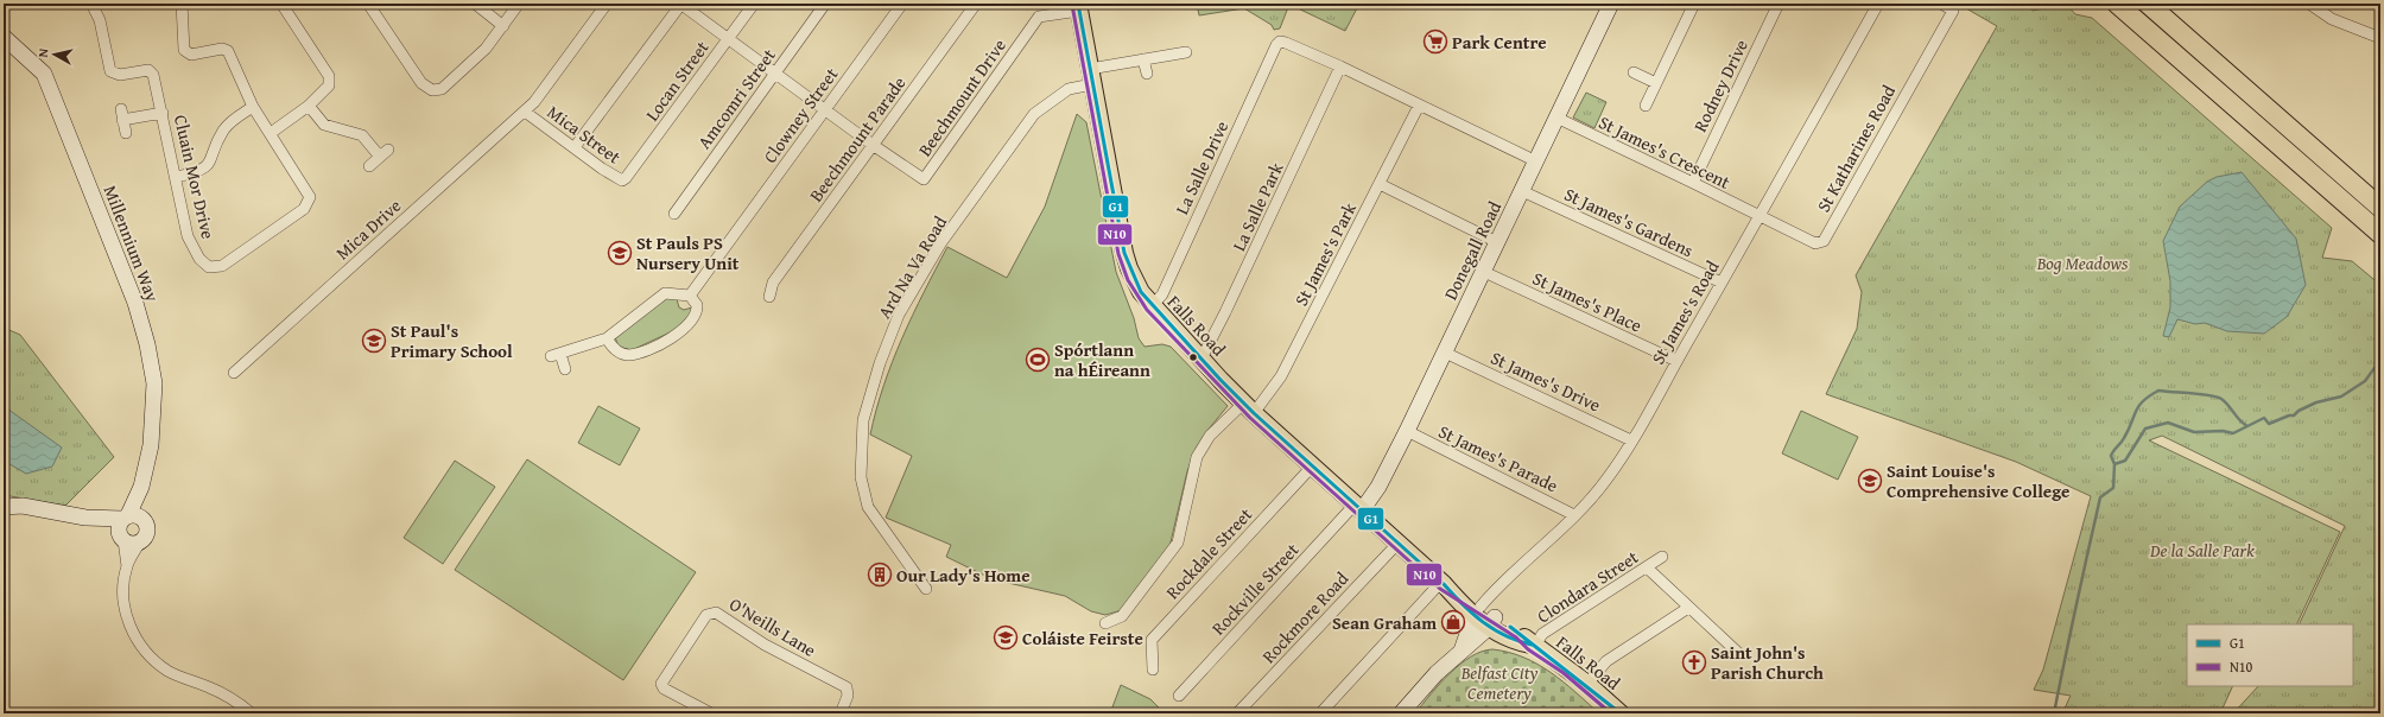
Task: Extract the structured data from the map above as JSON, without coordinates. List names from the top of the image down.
{
  "streets": {
    "main road": ["Falls Road"],
    "street": [
      "Locan Street",
      "Rodney Drive",
      "Beechmount Drive",
      "Amcomri Street",
      "Clowney Street",
      "Mica Street",
      "Beechmount Parade",
      "St Katharines Road",
      "St James's Crescent",
      "La Salle Drive",
      "Cluain Mor Drive",
      "La Salle Park",
      "St James's Gardens",
      "Mica Drive",
      "Millennium Way",
      "Donegall Road",
      "St James's Park",
      "Ard Na Va Road",
      "St James's Place",
      "St James's Road",
      "St James's Drive",
      "St James's Parade",
      "Rockdale Street",
      "Clondara Street",
      "Rockville Street",
      "Rockmore Road",
      "O'Neills Lane"
    ]
  },
  "crossings": [
    ["Locan Street", "Mica Street"],
    ["Rodney Drive", "St James's Crescent"],
    ["Beechmount Drive", "Beechmount Parade"],
    ["Beechmount Drive", "Falls Road"],
    ["Mica Street", "Mica Drive"],
    ["St Katharines Road", "St James's Crescent"],
    ["St Katharines Road", "St James's Road"],
    ["St James's Crescent", "Donegall Road"],
    ["St James's Crescent", "St James's Road"],
    ["La Salle Drive", "La Salle Park"],
    ["La Salle Drive", "Falls Road"],
    ["La Salle Park", "Falls Road"],
    ["St James's Gardens", "Donegall Road"],
    ["St James's Gardens", "St James's Road"],
    ["Donegall Road", "St James's Place"],
    ["Donegall Road", "Falls Road"],
    ["Donegall Road", "St James's Drive"],
    ["Donegall Road", "St James's Parade"],
    ["Donegall Road", "Rockville Street"],
    ["St James's Park", "Falls Road"],
    ["Ard Na Va Road", "Falls Road"],
    ["St James's Place", "St James's Road"],
    ["St James's Road", "Falls Road"],
    ["St James's Road", "St James's Drive"],
    ["St James's Road", "St James's Parade"],
    ["Falls Road", "Rockdale Street"],
    ["Falls Road", "Clondara Street"],
    ["Falls Road", "Rockville Street"],
    ["Falls Road", "Rockmore Road"]
  ],
  "parks": ["Bog Meadows", "De la Salle Park", "Belfast City Cemetery"],
  "places": {
    "supermarket": ["Park Centre"],
    "school or university": [
      "St Pauls PS Nursery Unit",
      "St Paul's Primary School",
      "Saint Louise's Comprehensive College",
      "Coláiste Feirste"
    ],
    "sports": ["Spórtlann na hÉireann"],
    "building": ["Our Lady's Home"],
    "shop": ["Sean Graham"],
    "church": ["Saint John's Parish Church"]
  },
  "lines": ["transit line G1", "transit line N10"],
  "legend": ["G1", "N10"],
  "north": "left"
}
